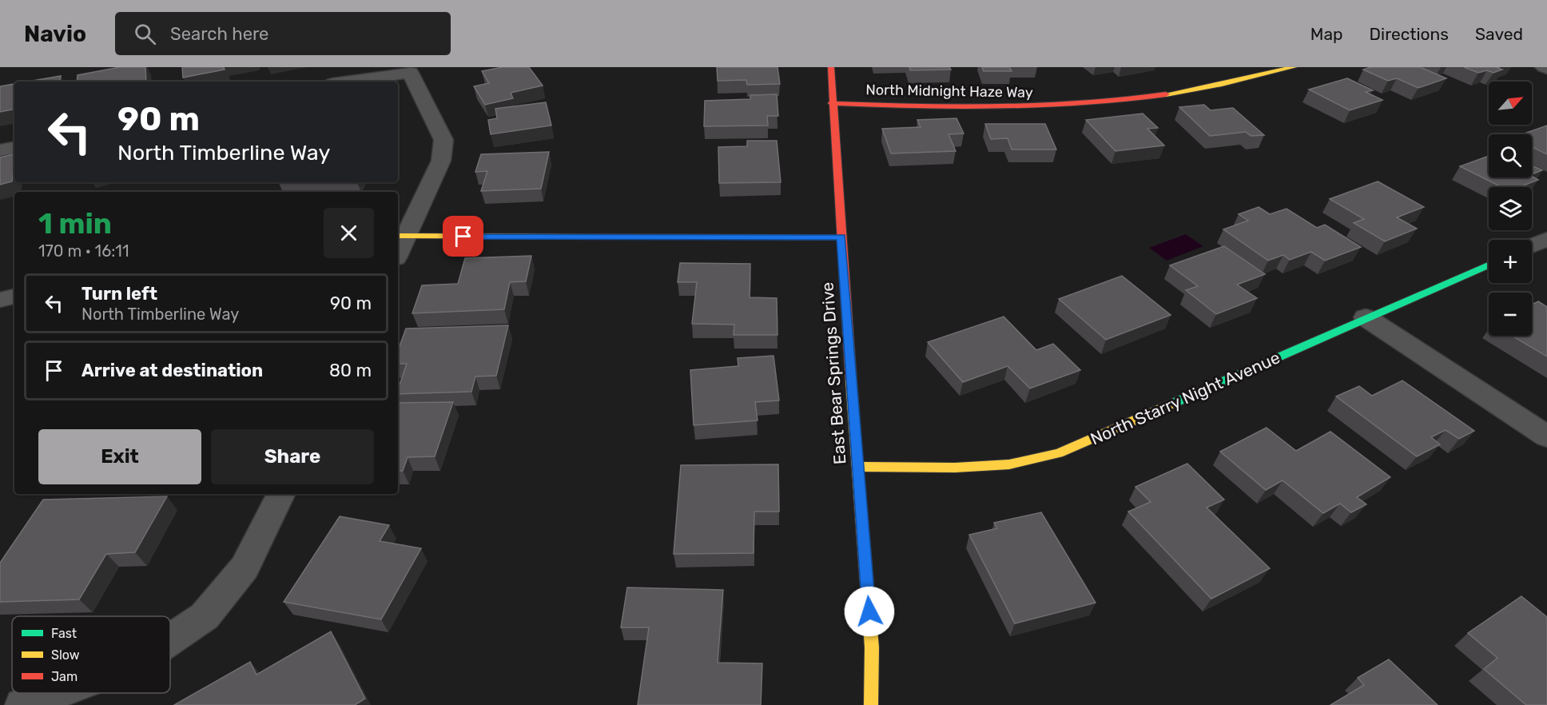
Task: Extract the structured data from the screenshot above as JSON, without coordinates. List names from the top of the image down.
{
  "streets": {
    "street": ["North Midnight Haze Way", "East Bear Springs Drive", "North Starry Night Avenue"]
  },
  "crossings": [
    ["North Midnight Haze Way", "East Bear Springs Drive"],
    ["East Bear Springs Drive", "North Starry Night Avenue"]
  ],
  "legend": ["Fast", "Slow", "Jam"],
  "north": "top right",
  "page": {
    "header": "Navio",
    "search": "Search here",
    "nav": ["Map", "Directions", "Saved"],
    "map_buttons": ["+", "−"],
    "turn": ["90 m", "North Timberline Way"],
    "heading": ["1 min", "170 m · 16:11"],
    "list": [
      {
        "name": "Turn left",
        "note": "North Timberline Way",
        "value": "90 m"
      },
      {
        "name": "Arrive at destination",
        "value": "80 m"
      }
    ],
    "buttons": ["Exit", "Share"]
  }
}
